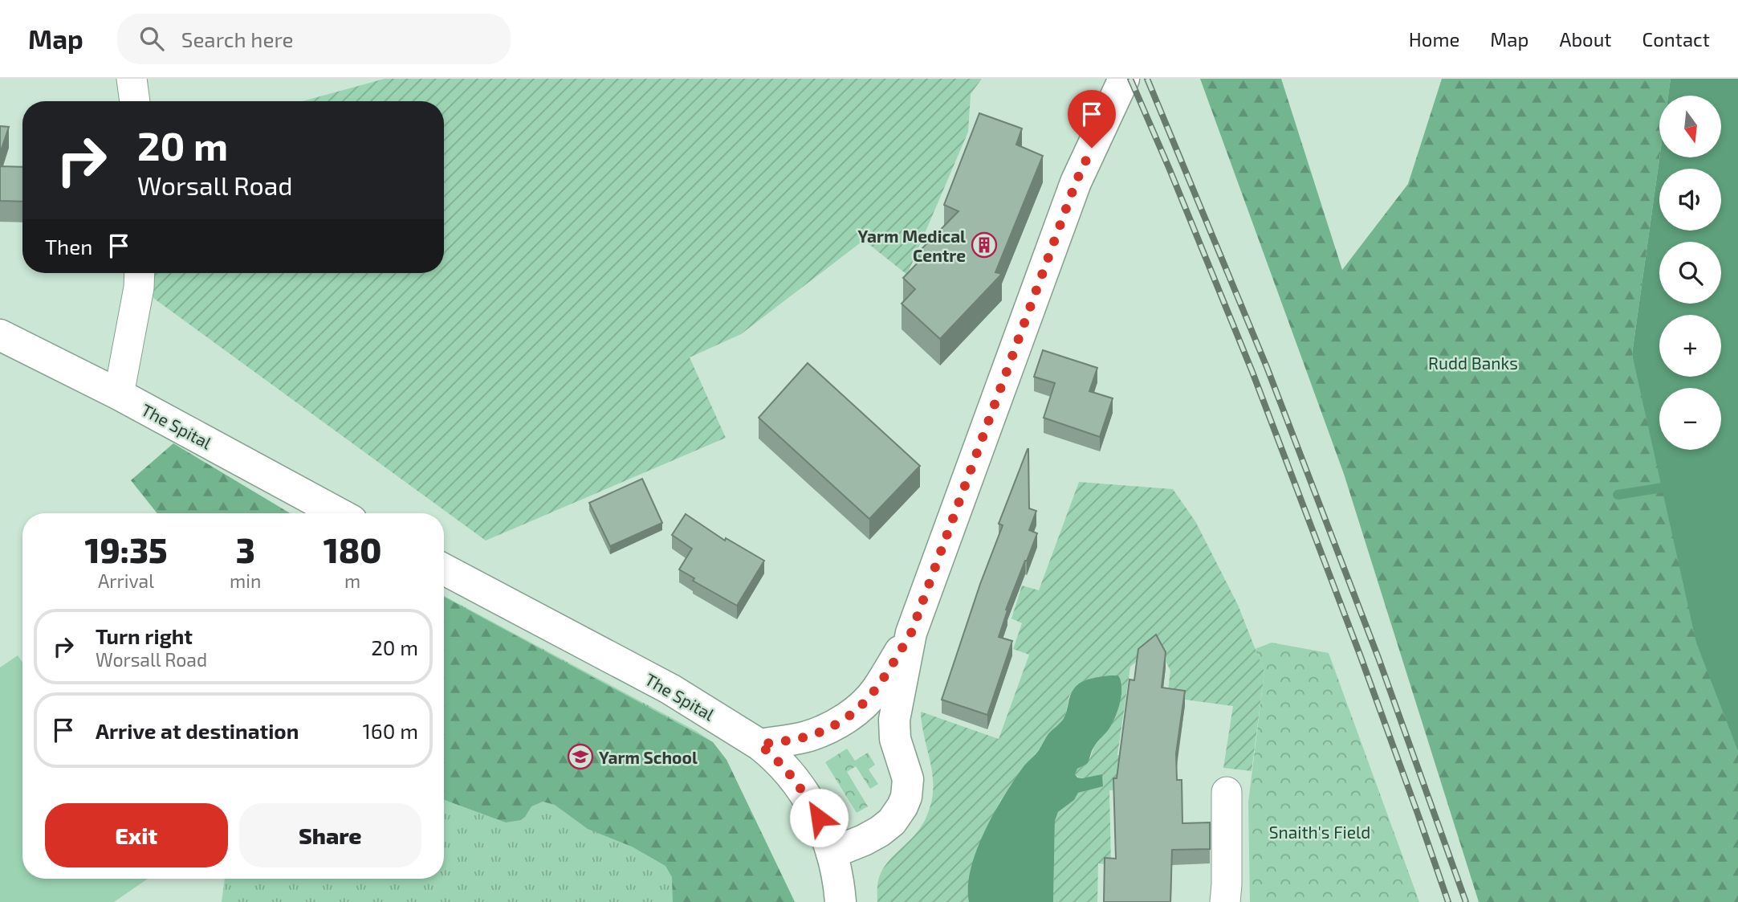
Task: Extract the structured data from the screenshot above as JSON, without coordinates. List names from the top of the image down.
{
  "streets": {
    "main road": ["The Spital"]
  },
  "parks": ["Rudd Banks", "Snaith's Field"],
  "places": {
    "building": ["Yarm Medical Centre"],
    "school or university": ["Yarm School"]
  },
  "north": "bottom",
  "page": {
    "header": "Map",
    "search": "Search here",
    "nav": [
      "Home",
      "Map",
      "About",
      "Contact"
    ],
    "map_buttons": ["+", "−"],
    "turn": ["20 m", "Worsall Road"],
    "then": "Then",
    "eta": [
      "19:35",
      "Arrival",
      "3",
      "min",
      "180",
      "m"
    ],
    "list": [
      {
        "name": "Turn right",
        "note": "Worsall Road",
        "value": "20 m"
      },
      {
        "name": "Arrive at destination",
        "value": "160 m"
      }
    ],
    "buttons": ["Exit", "Share"]
  }
}
